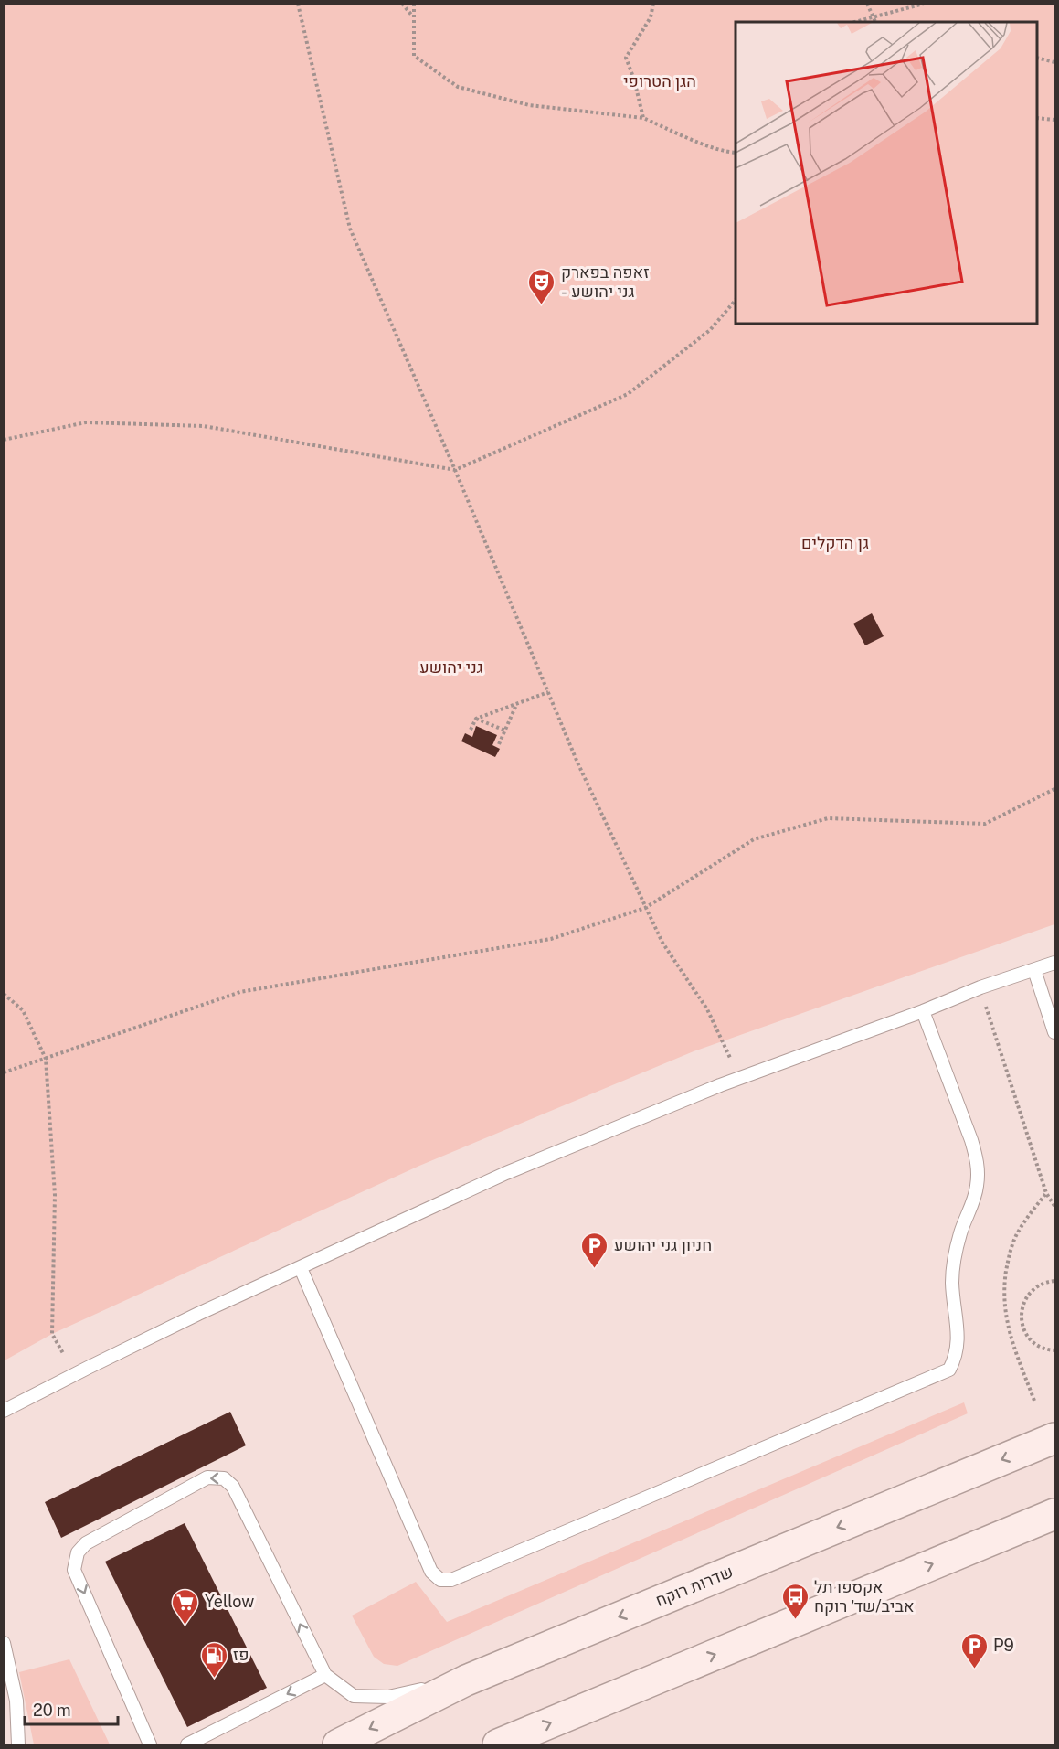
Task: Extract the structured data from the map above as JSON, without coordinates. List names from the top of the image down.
{
  "streets": {
    "main road": ["שדרות רוקח"]
  },
  "parks": ["הגן הטרופי", "גן הדקלים", "גני יהושע"],
  "places": {
    "theatre": ["זאפה בפארק - גני יהושע"],
    "parking": ["חניון גני יהושע", "P9"],
    "bus stop": ["אקספו תל אביב/שד׳ רוקח"],
    "supermarket": ["Yellow"],
    "fuel station": ["פז"]
  },
  "scale_bar": "20 m"
}
